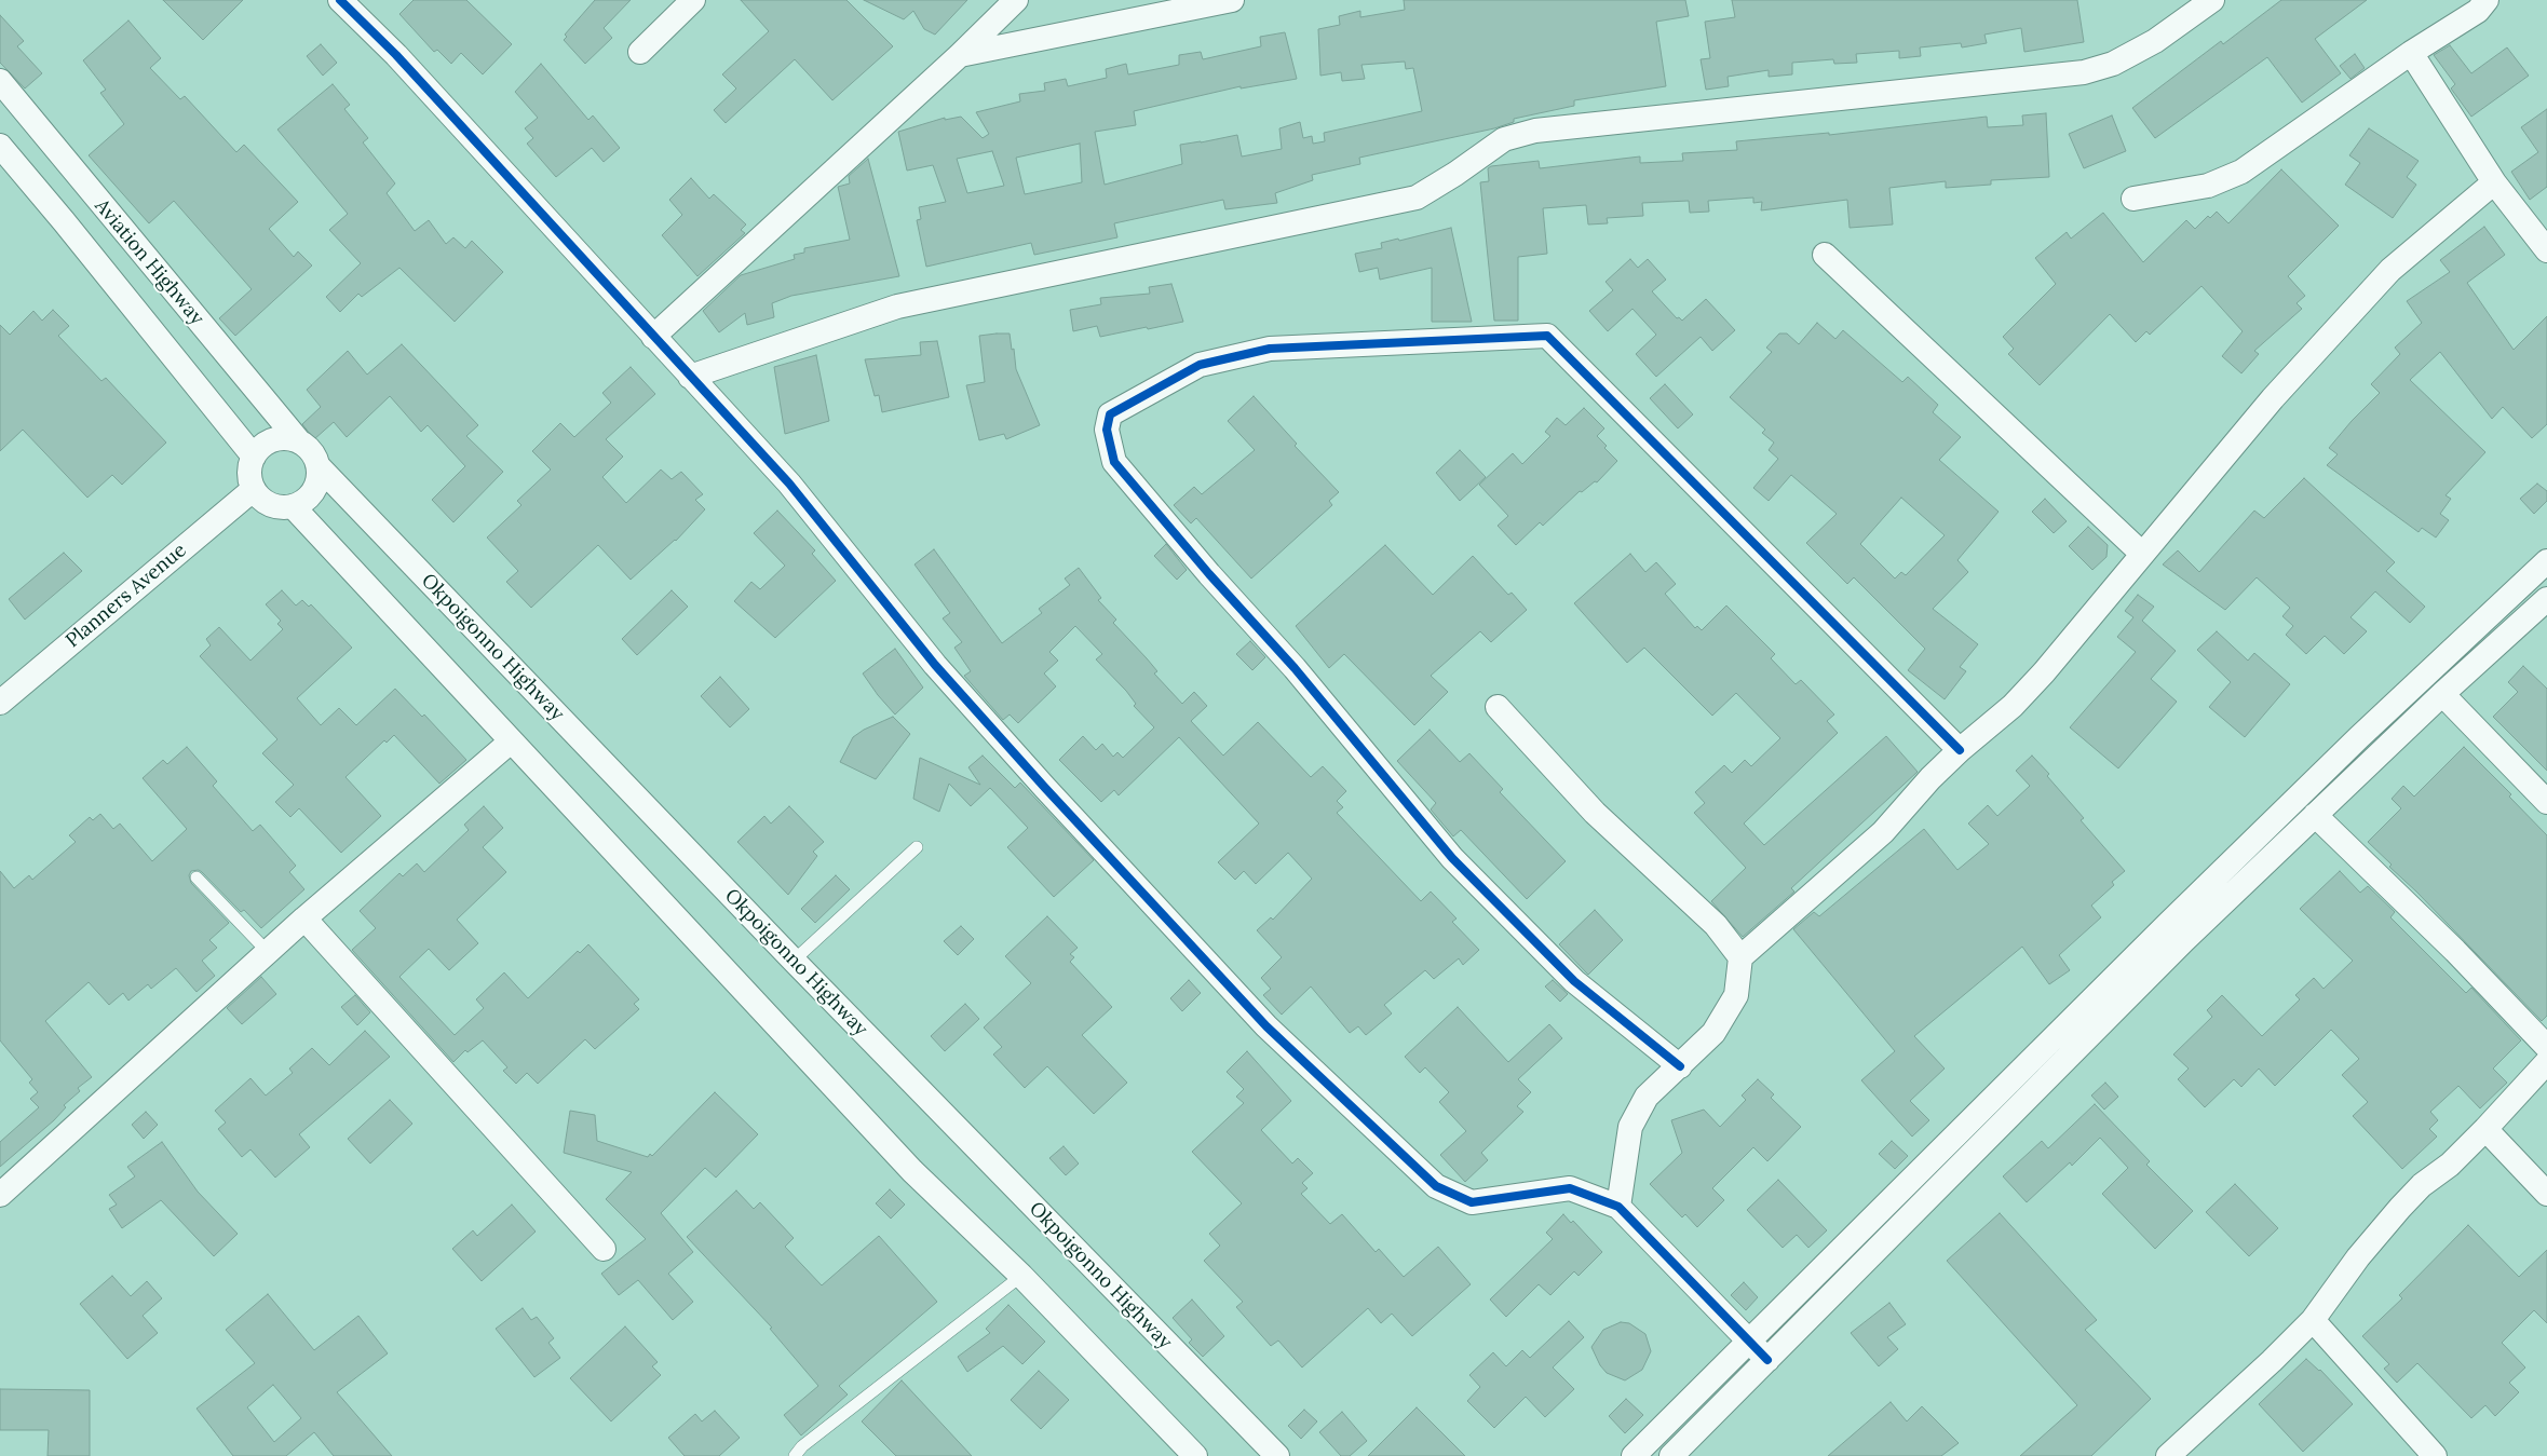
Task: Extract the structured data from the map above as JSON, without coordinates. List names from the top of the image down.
{
  "streets": {
    "street": ["Aviation Highway", "Planners Avenue", "Okpoigonno Highway"]
  },
  "crossings": [
    ["Aviation Highway", "Planners Avenue"],
    ["Aviation Highway", "Okpoigonno Highway"],
    ["Planners Avenue", "Okpoigonno Highway"]
  ]
}
